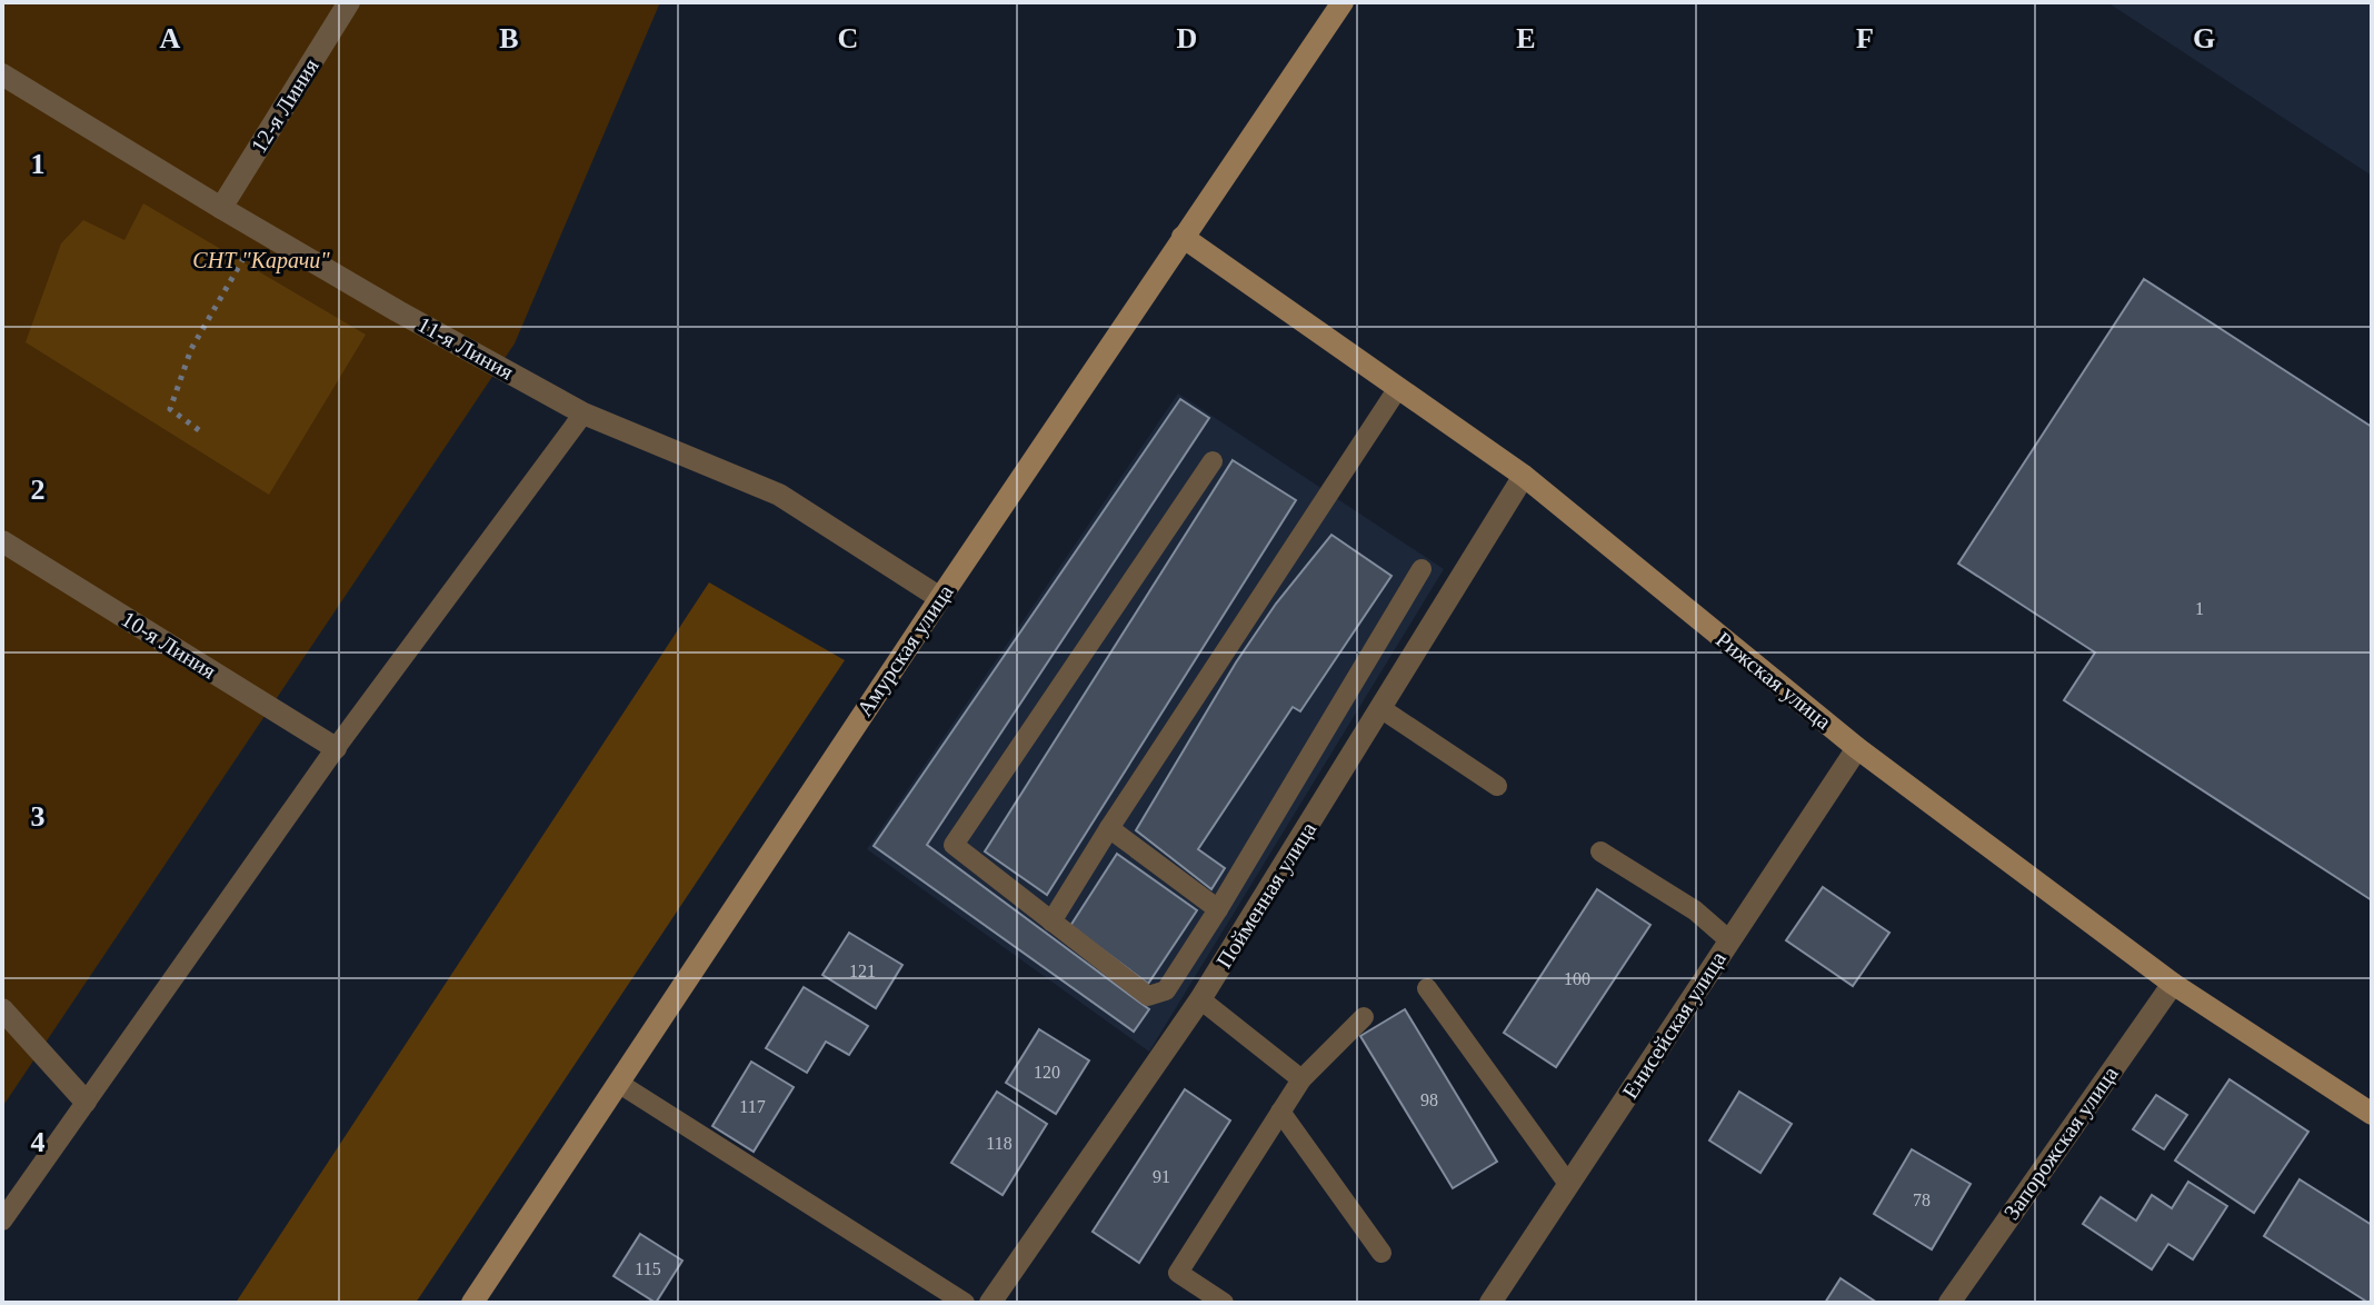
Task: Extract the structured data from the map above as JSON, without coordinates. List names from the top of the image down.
{
  "streets": {
    "street": [
      "12-я Линия",
      "11-я Линия",
      "10-я Линия",
      "Амурская улица",
      "Рижская улица",
      "Пойменная улица",
      "Енисейская улица",
      "Запорожская улица"
    ]
  },
  "crossings": [
    ["12-я Линия", "11-я Линия"],
    ["11-я Линия", "Амурская улица"],
    ["Амурская улица", "Рижская улица"],
    ["Рижская улица", "Пойменная улица"],
    ["Рижская улица", "Енисейская улица"],
    ["Рижская улица", "Запорожская улица"]
  ],
  "parks": ["СНТ \"Карачи\""],
  "house_numbers": [
    "1",
    "121",
    "100",
    "120",
    "98",
    "117",
    "118",
    "91",
    "78",
    "115"
  ],
  "grid": {
    "columns": [
      "A",
      "B",
      "C",
      "D",
      "E",
      "F",
      "G"
    ],
    "rows": [
      "1",
      "2",
      "3",
      "4"
    ]
  }
}
